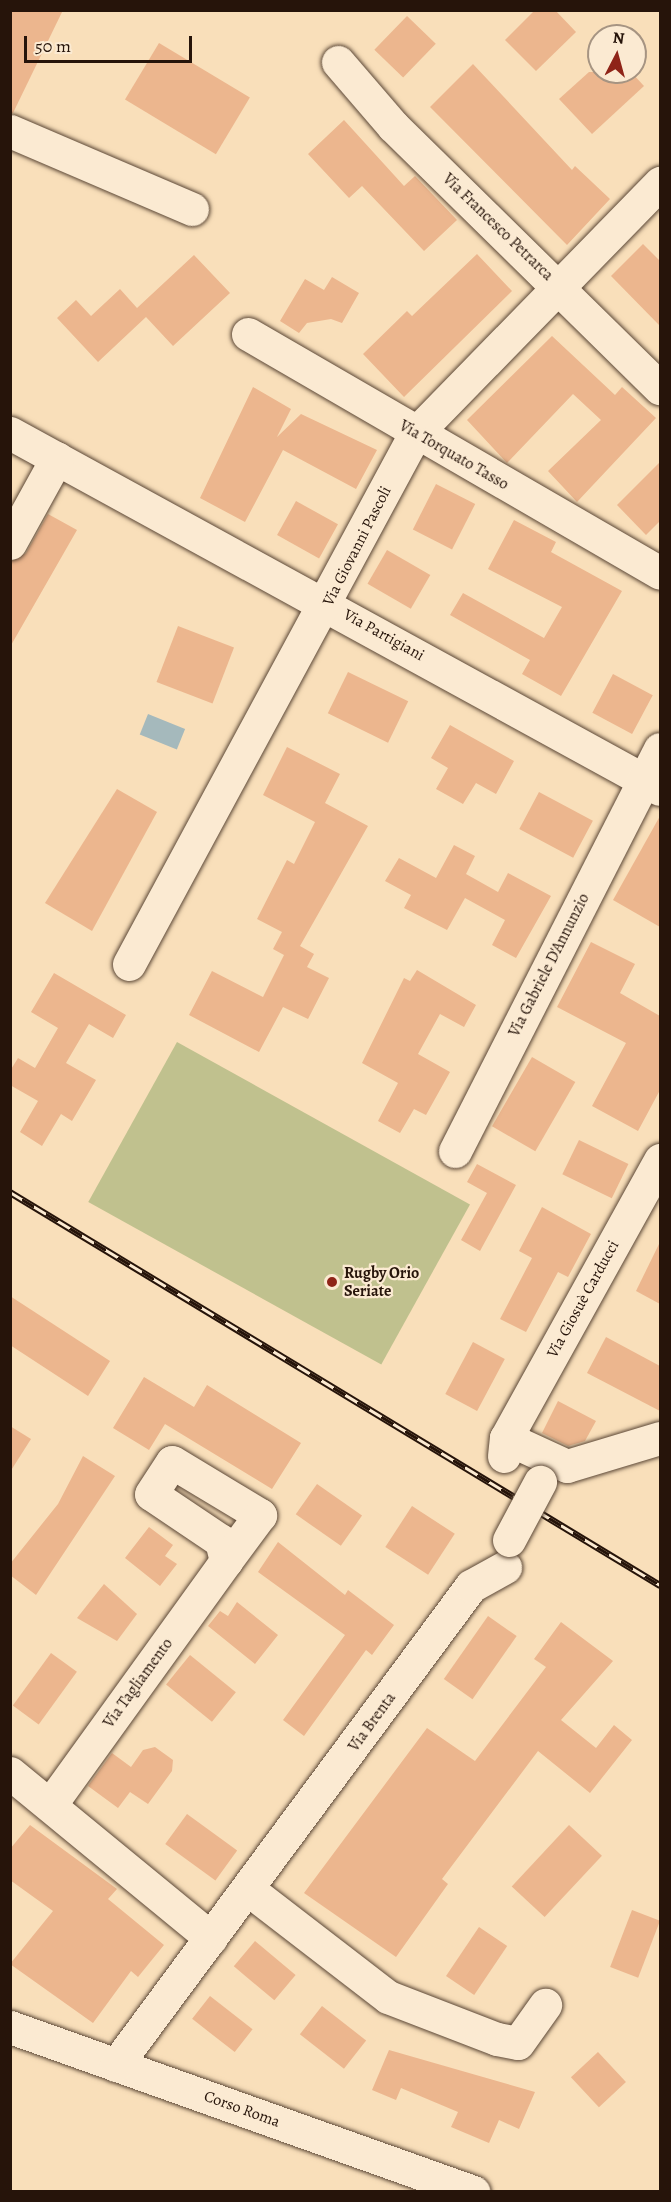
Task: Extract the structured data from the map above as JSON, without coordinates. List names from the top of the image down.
{
  "streets": {
    "street": [
      "Via Francesco Petrarca",
      "Via Torquato Tasso",
      "Via Giovanni Pascoli",
      "Via Partigiani",
      "Via Gabriele D'Annunzio",
      "Via Giosuè Carducci",
      "Via Tagliamento",
      "Via Brenta",
      "Corso Roma"
    ]
  },
  "crossings": [
    ["Via Francesco Petrarca", "Via Giovanni Pascoli"],
    ["Via Torquato Tasso", "Via Giovanni Pascoli"],
    ["Via Giovanni Pascoli", "Via Partigiani"],
    ["Via Partigiani", "Via Gabriele D'Annunzio"],
    ["Via Brenta", "Corso Roma"]
  ],
  "places": ["Rugby Orio Seriate"],
  "scale_bar": "50 m",
  "north": "top"
}
